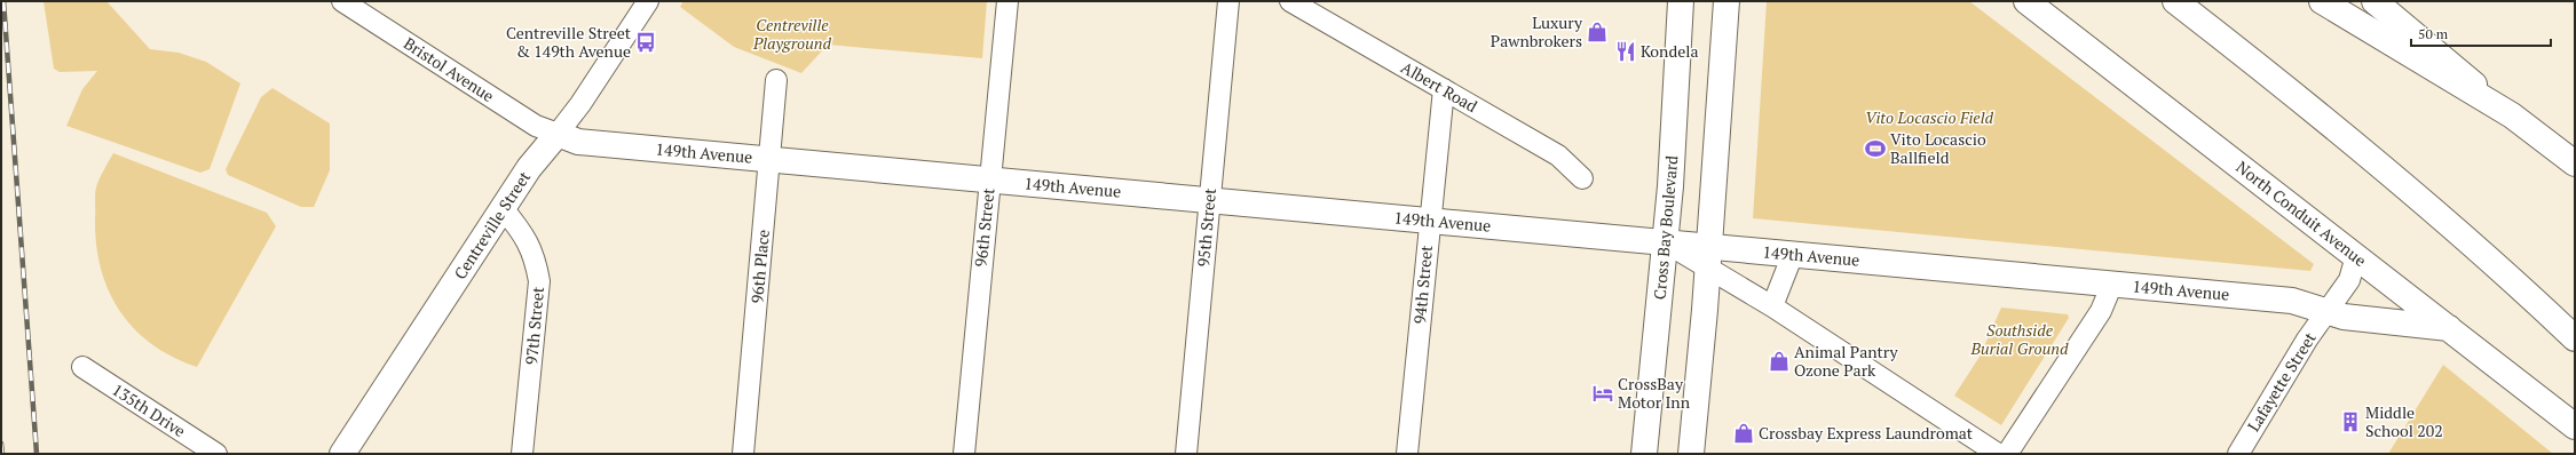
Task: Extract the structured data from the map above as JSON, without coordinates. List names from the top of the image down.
{
  "streets": {
    "main road": [
      "149th Avenue",
      "North Conduit Avenue",
      "Centreville Street",
      "Cross Bay Boulevard"
    ],
    "street": [
      "Bristol Avenue",
      "Albert Road",
      "96th Street",
      "95th Street",
      "96th Place",
      "94th Street",
      "97th Street",
      "Lafayette Street",
      "135th Drive"
    ]
  },
  "crossings": [
    ["Bristol Avenue", "149th Avenue"],
    ["Bristol Avenue", "Centreville Street"],
    ["Albert Road", "94th Street"],
    ["149th Avenue", "North Conduit Avenue"],
    ["149th Avenue", "Centreville Street"],
    ["149th Avenue", "96th Street"],
    ["149th Avenue", "95th Street"],
    ["149th Avenue", "Cross Bay Boulevard"],
    ["149th Avenue", "96th Place"],
    ["149th Avenue", "94th Street"],
    ["149th Avenue", "Lafayette Street"],
    ["Centreville Street", "97th Street"]
  ],
  "parks": ["Centreville Playground", "Vito Locascio Field", "Southside Burial Ground"],
  "places": {
    "shop": ["Luxury Pawnbrokers", "Animal Pantry Ozone Park", "Crossbay Express Laundromat"],
    "bus stop": ["Centreville Street & 149th Avenue"],
    "restaurant": ["Kondela"],
    "sports": ["Vito Locascio Ballfield"],
    "hotel": ["CrossBay Motor Inn"],
    "building": ["Middle School 202"]
  },
  "scale_bar": "50 m"
}
